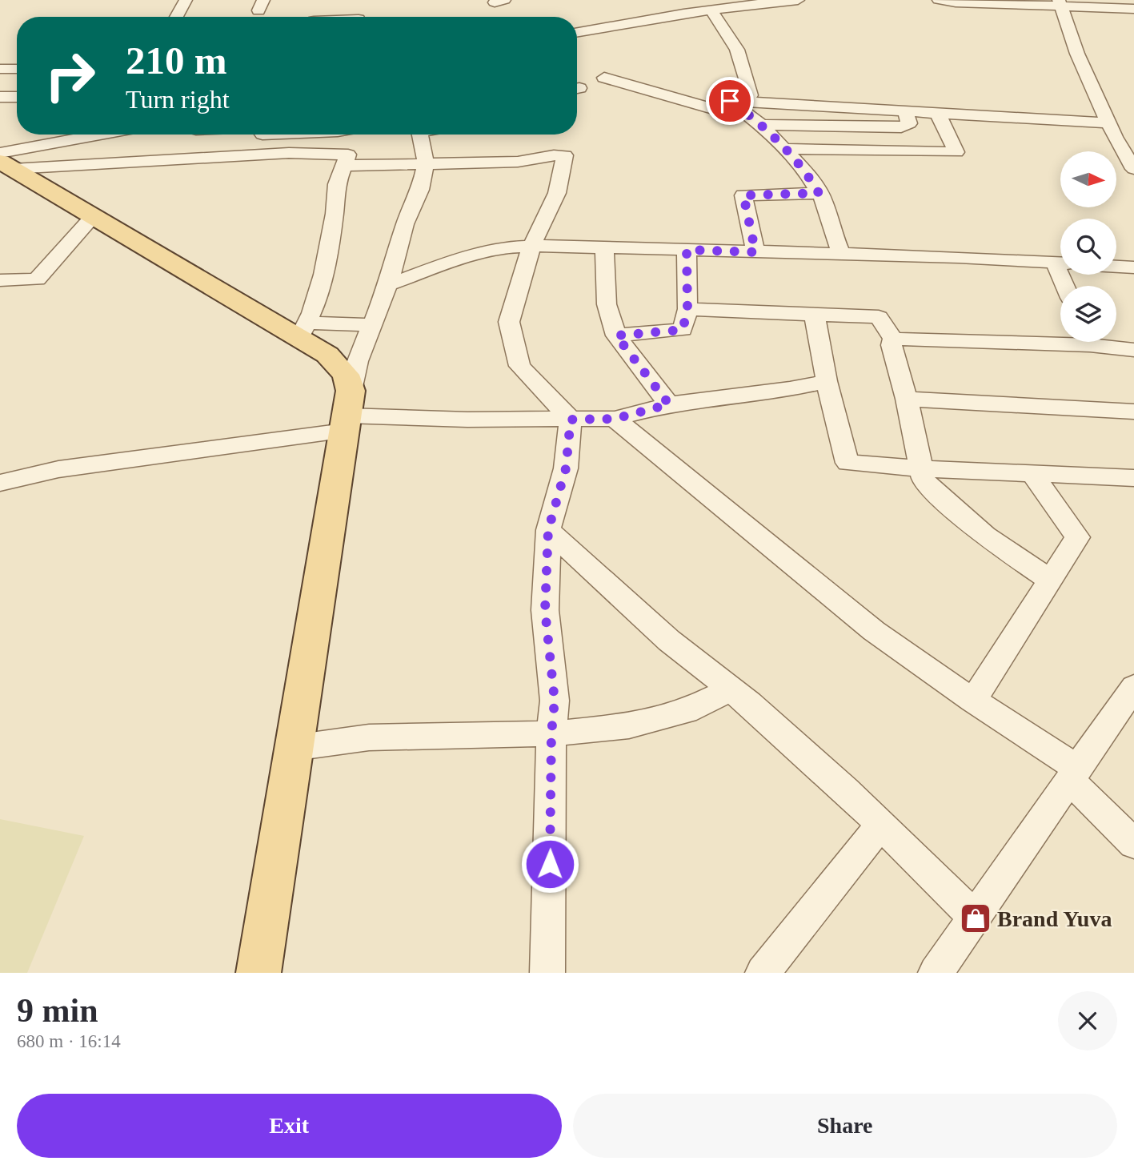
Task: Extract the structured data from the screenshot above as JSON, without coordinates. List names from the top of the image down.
{
  "places": {
    "shop": ["Brand Yuva"]
  },
  "north": "right",
  "page": {
    "turn": ["210 m", "Turn right"],
    "heading": ["9 min", "680 m · 16:14"],
    "buttons": ["Exit", "Share"]
  }
}
